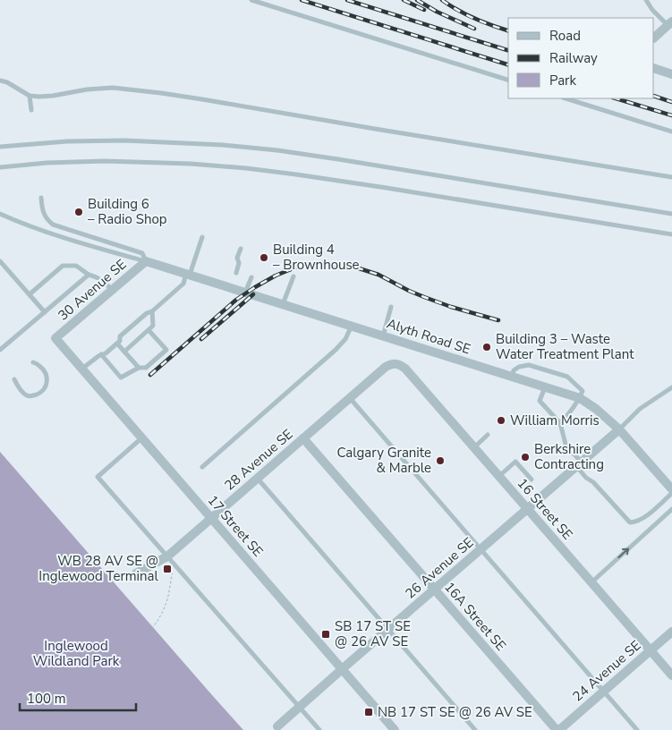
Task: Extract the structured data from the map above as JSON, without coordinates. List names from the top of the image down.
{
  "streets": {
    "street": [
      "30 Avenue SE",
      "Alyth Road SE",
      "28 Avenue SE",
      "16 Street SE",
      "17 Street SE",
      "26 Avenue SE",
      "16A Street SE",
      "24 Avenue SE"
    ]
  },
  "crossings": [
    ["30 Avenue SE", "Alyth Road SE"],
    ["30 Avenue SE", "17 Street SE"],
    ["Alyth Road SE", "26 Avenue SE"],
    ["28 Avenue SE", "16 Street SE"],
    ["28 Avenue SE", "17 Street SE"],
    ["28 Avenue SE", "16A Street SE"],
    ["16 Street SE", "26 Avenue SE"],
    ["16 Street SE", "24 Avenue SE"],
    ["17 Street SE", "26 Avenue SE"],
    ["26 Avenue SE", "16A Street SE"],
    ["16A Street SE", "24 Avenue SE"]
  ],
  "parks": ["Inglewood Wildland Park"],
  "places": {
    "other": [
      "Building 6 – Radio Shop",
      "Building 4 – Brownhouse",
      "Building 3 – Waste Water Treatment Plant",
      "William Morris",
      "Berkshire Contracting",
      "Calgary Granite & Marble"
    ],
    "transit": ["WB 28 AV SE @ Inglewood Terminal", "SB 17 ST SE @ 26 AV SE", "NB 17 ST SE @ 26 AV SE"]
  },
  "legend": ["Road", "Railway", "Park"],
  "scale_bar": "100 m"
}
